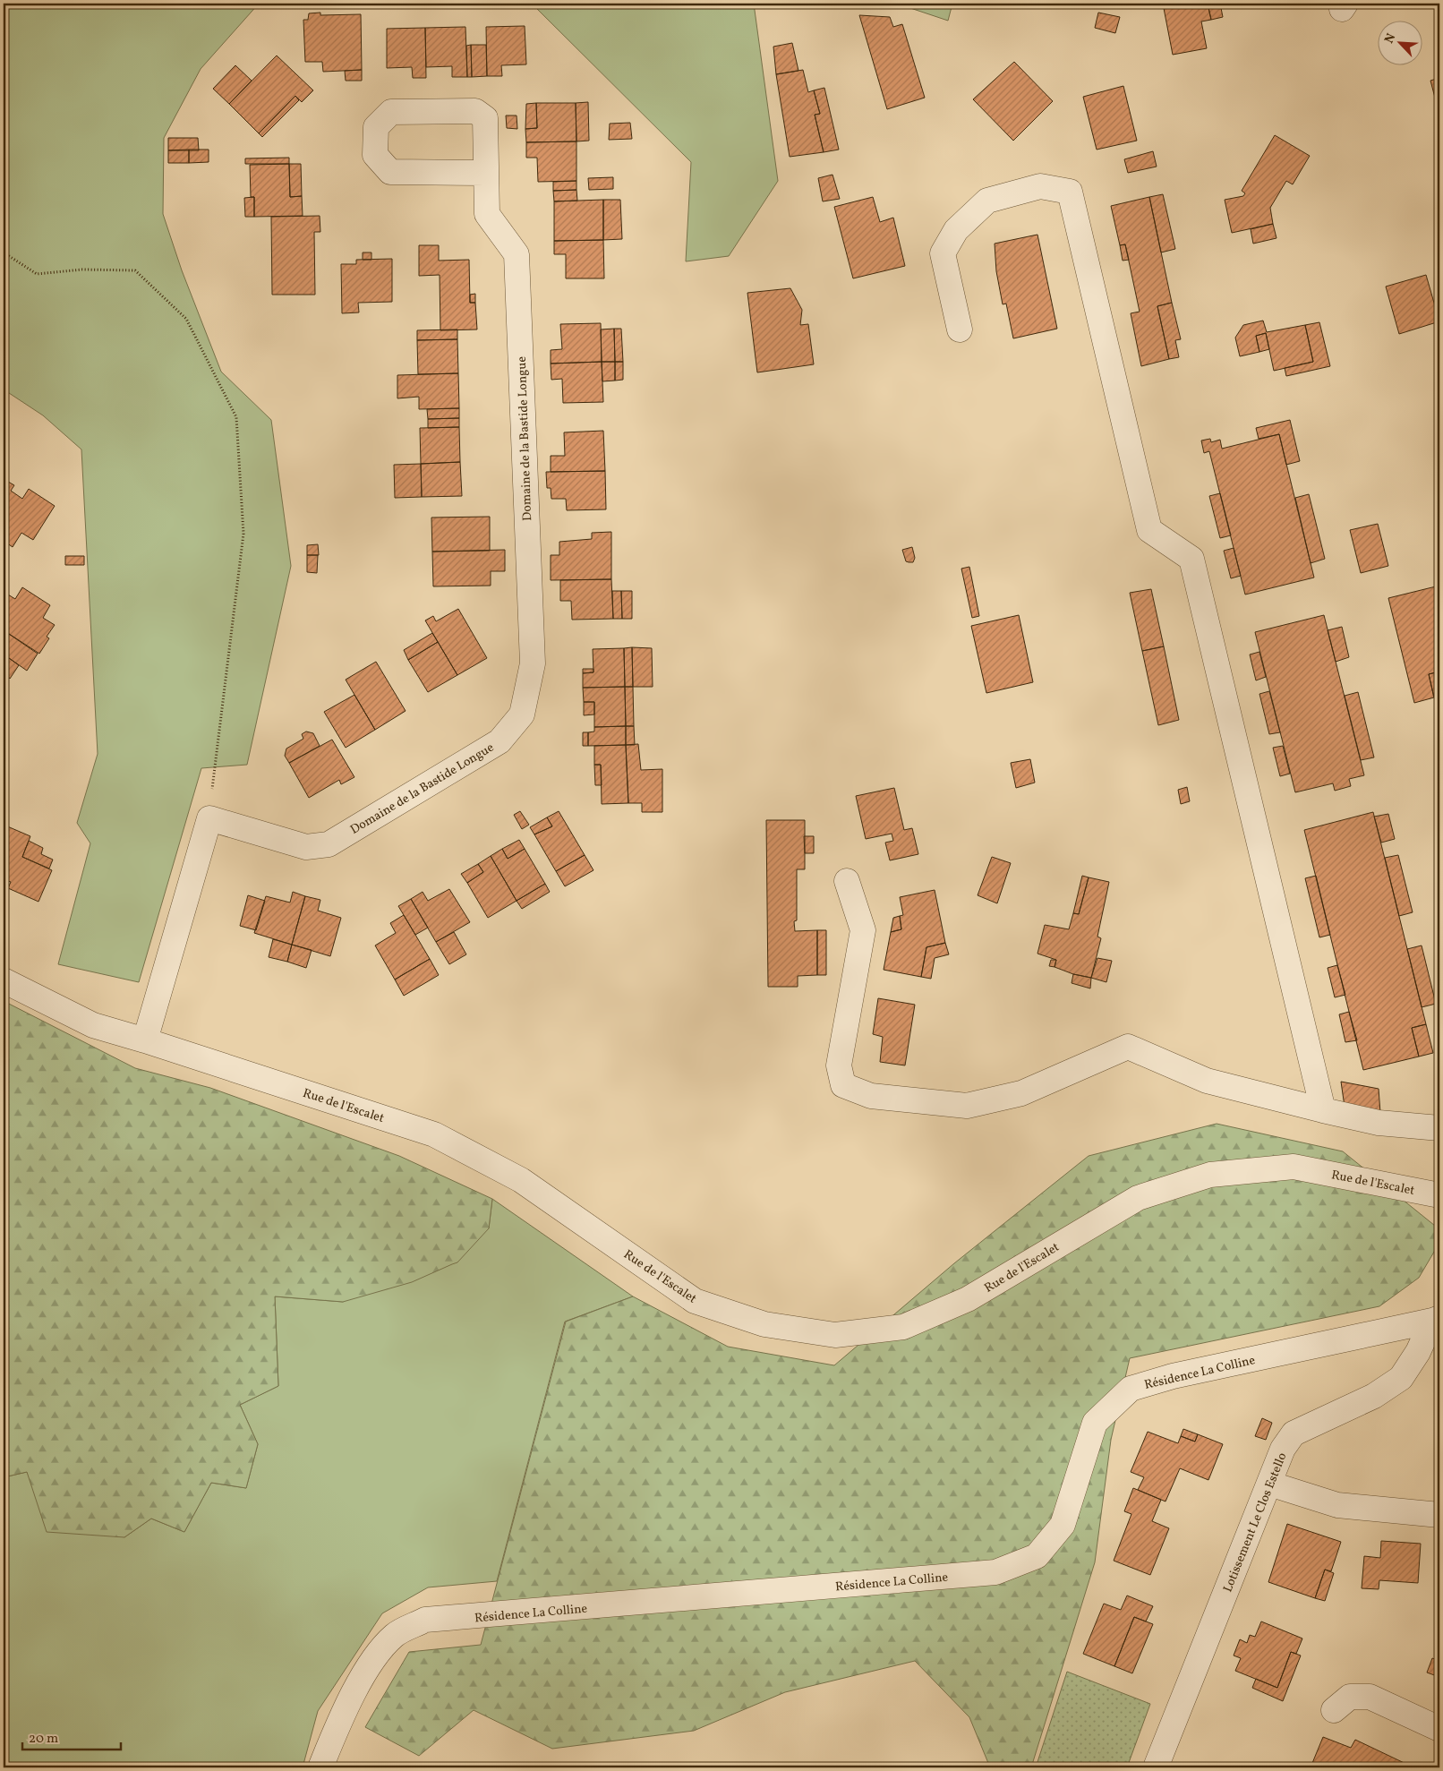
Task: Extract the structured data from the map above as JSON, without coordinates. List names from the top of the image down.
{
  "streets": {
    "street": [
      "Domaine de la Bastide Longue",
      "Rue de l'Escalet",
      "Résidence La Colline",
      "Lotissement Le Clos Estello"
    ]
  },
  "crossings": [
    ["Résidence La Colline", "Lotissement Le Clos Estello"]
  ],
  "scale_bar": "20 m",
  "north": "top left"
}
